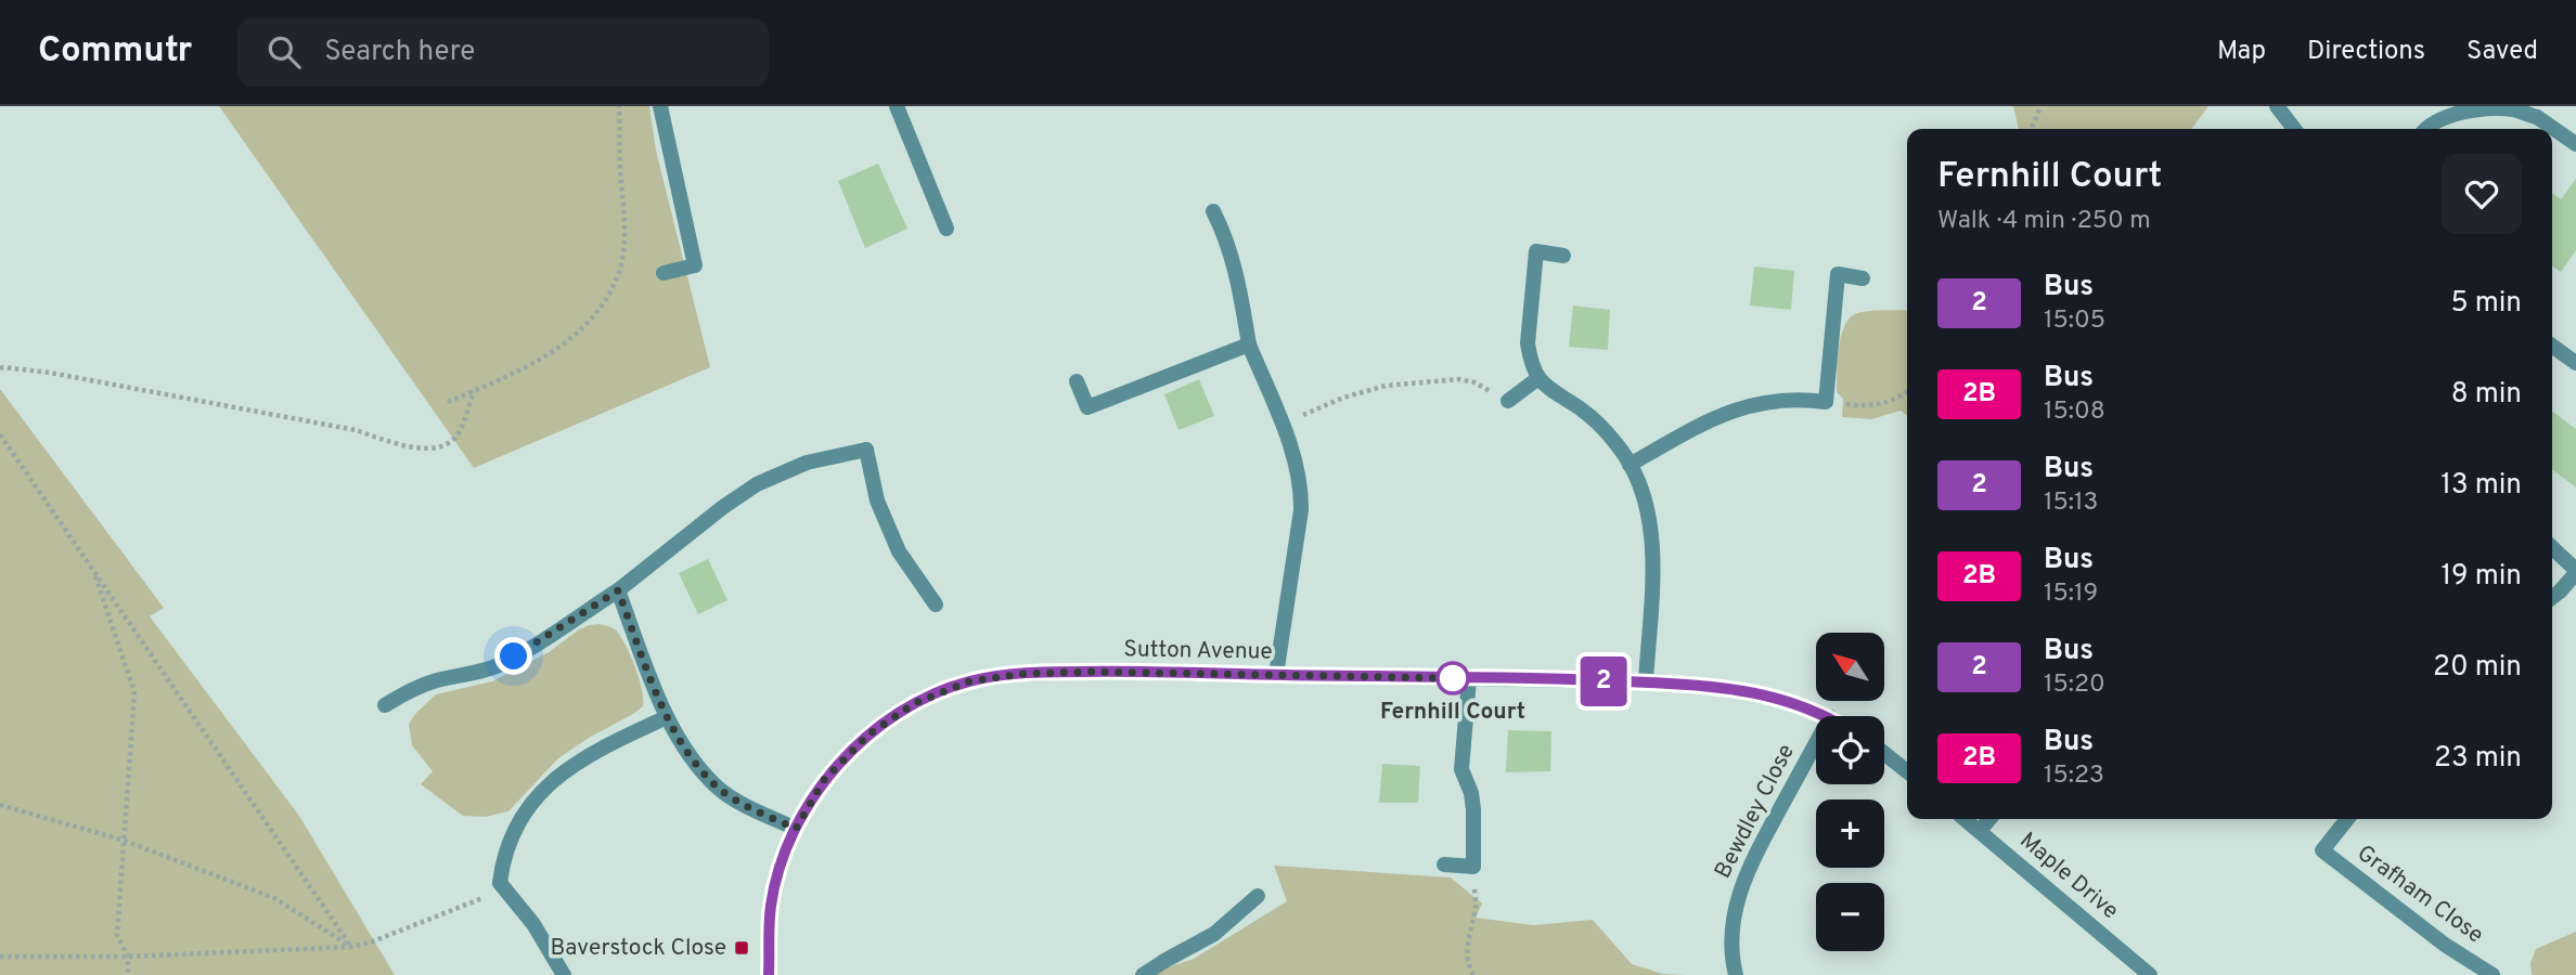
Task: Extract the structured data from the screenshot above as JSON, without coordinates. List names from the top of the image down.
{
  "streets": {
    "street": [
      "Sutton Avenue",
      "Bewdley Close",
      "Maple Drive",
      "Grafham Close"
    ]
  },
  "places": {
    "other": ["Fernhill Court"],
    "transit": ["Baverstock Close"]
  },
  "lines": ["bus line 2"],
  "north": "top left",
  "page": {
    "header": "Commutr",
    "search": "Search here",
    "nav": ["Map", "Directions", "Saved"],
    "on_map": "2",
    "heading": ["Fernhill Court", "Walk · 4 min · 250 m"],
    "list": [
      {
        "mark": "2",
        "name": "Bus",
        "note": "15:05",
        "value": "5 min"
      },
      {
        "mark": "2B",
        "name": "Bus",
        "note": "15:08",
        "value": "8 min"
      },
      {
        "mark": "2",
        "name": "Bus",
        "note": "15:13",
        "value": "13 min"
      },
      {
        "mark": "2B",
        "name": "Bus",
        "note": "15:19",
        "value": "19 min"
      },
      {
        "mark": "2",
        "name": "Bus",
        "note": "15:20",
        "value": "20 min"
      },
      {
        "mark": "2B",
        "name": "Bus",
        "note": "15:23",
        "value": "23 min"
      }
    ],
    "map_buttons": ["+", "−"]
  }
}
